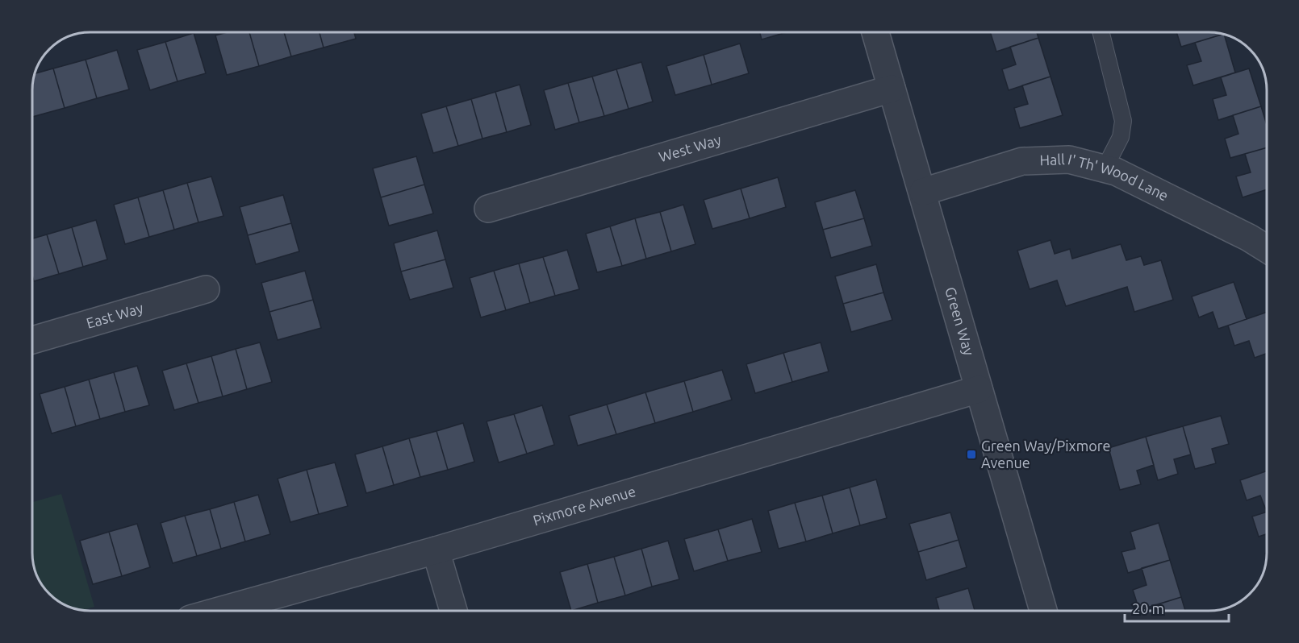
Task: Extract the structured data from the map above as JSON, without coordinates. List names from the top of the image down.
{
  "streets": {
    "street": [
      "West Way",
      "Hall I' Th' Wood Lane",
      "East Way",
      "Green Way",
      "Pixmore Avenue"
    ]
  },
  "crossings": [
    ["West Way", "Green Way"],
    ["Hall I' Th' Wood Lane", "Green Way"],
    ["Green Way", "Pixmore Avenue"]
  ],
  "places": {
    "transit": ["Green Way/Pixmore Avenue"]
  },
  "scale_bar": "20 m"
}
